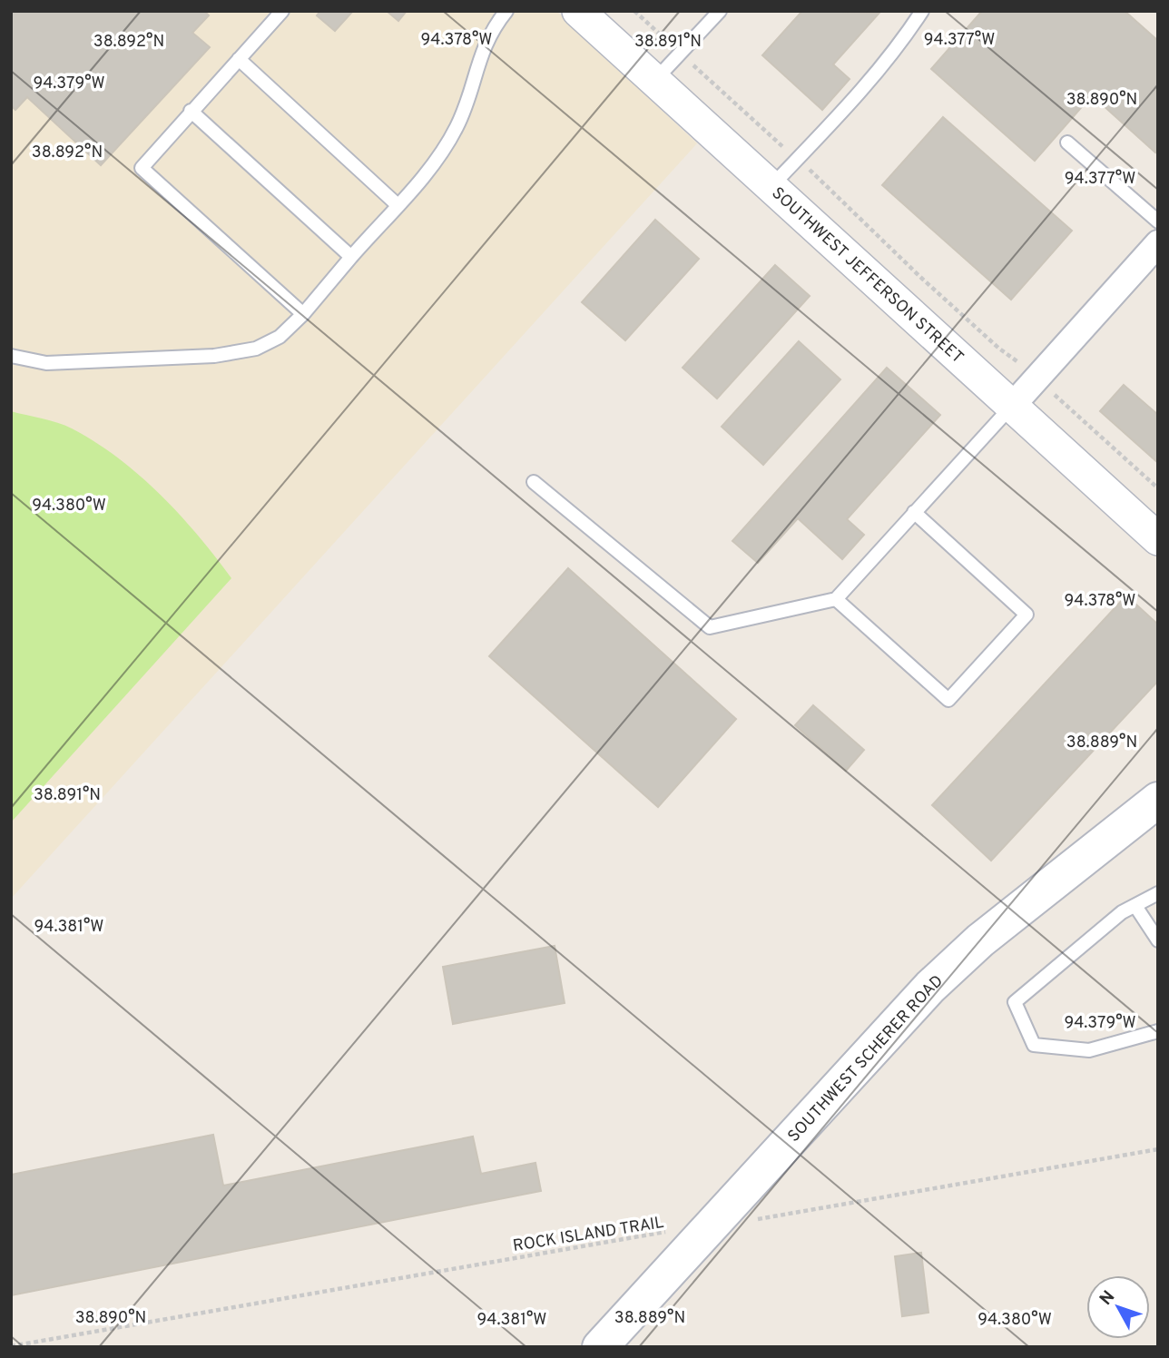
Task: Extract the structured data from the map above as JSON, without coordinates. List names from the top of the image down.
{
  "streets": {
    "main road": ["SOUTHWEST SCHERER ROAD"],
    "street": ["SOUTHWEST JEFFERSON STREET"],
    "path": ["ROCK ISLAND TRAIL"]
  },
  "crossings": [
    ["SOUTHWEST SCHERER ROAD", "ROCK ISLAND TRAIL"]
  ],
  "north": "top left",
  "coordinates": [
    "94.377°W",
    "94.378°W",
    "38.892°N",
    "38.891°N",
    "94.379°W",
    "38.890°N",
    "94.380°W",
    "38.889°N",
    "94.381°W"
  ]
}
